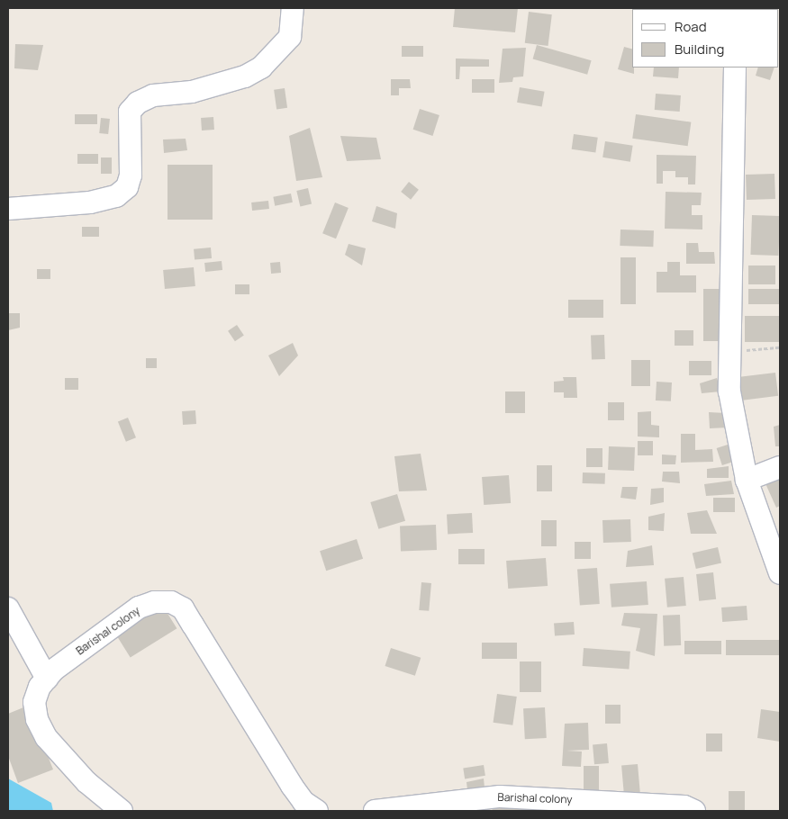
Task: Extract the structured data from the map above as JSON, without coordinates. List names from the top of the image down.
{
  "streets": {
    "street": ["Barishal colony"]
  },
  "legend": ["Road", "Building"]
}
